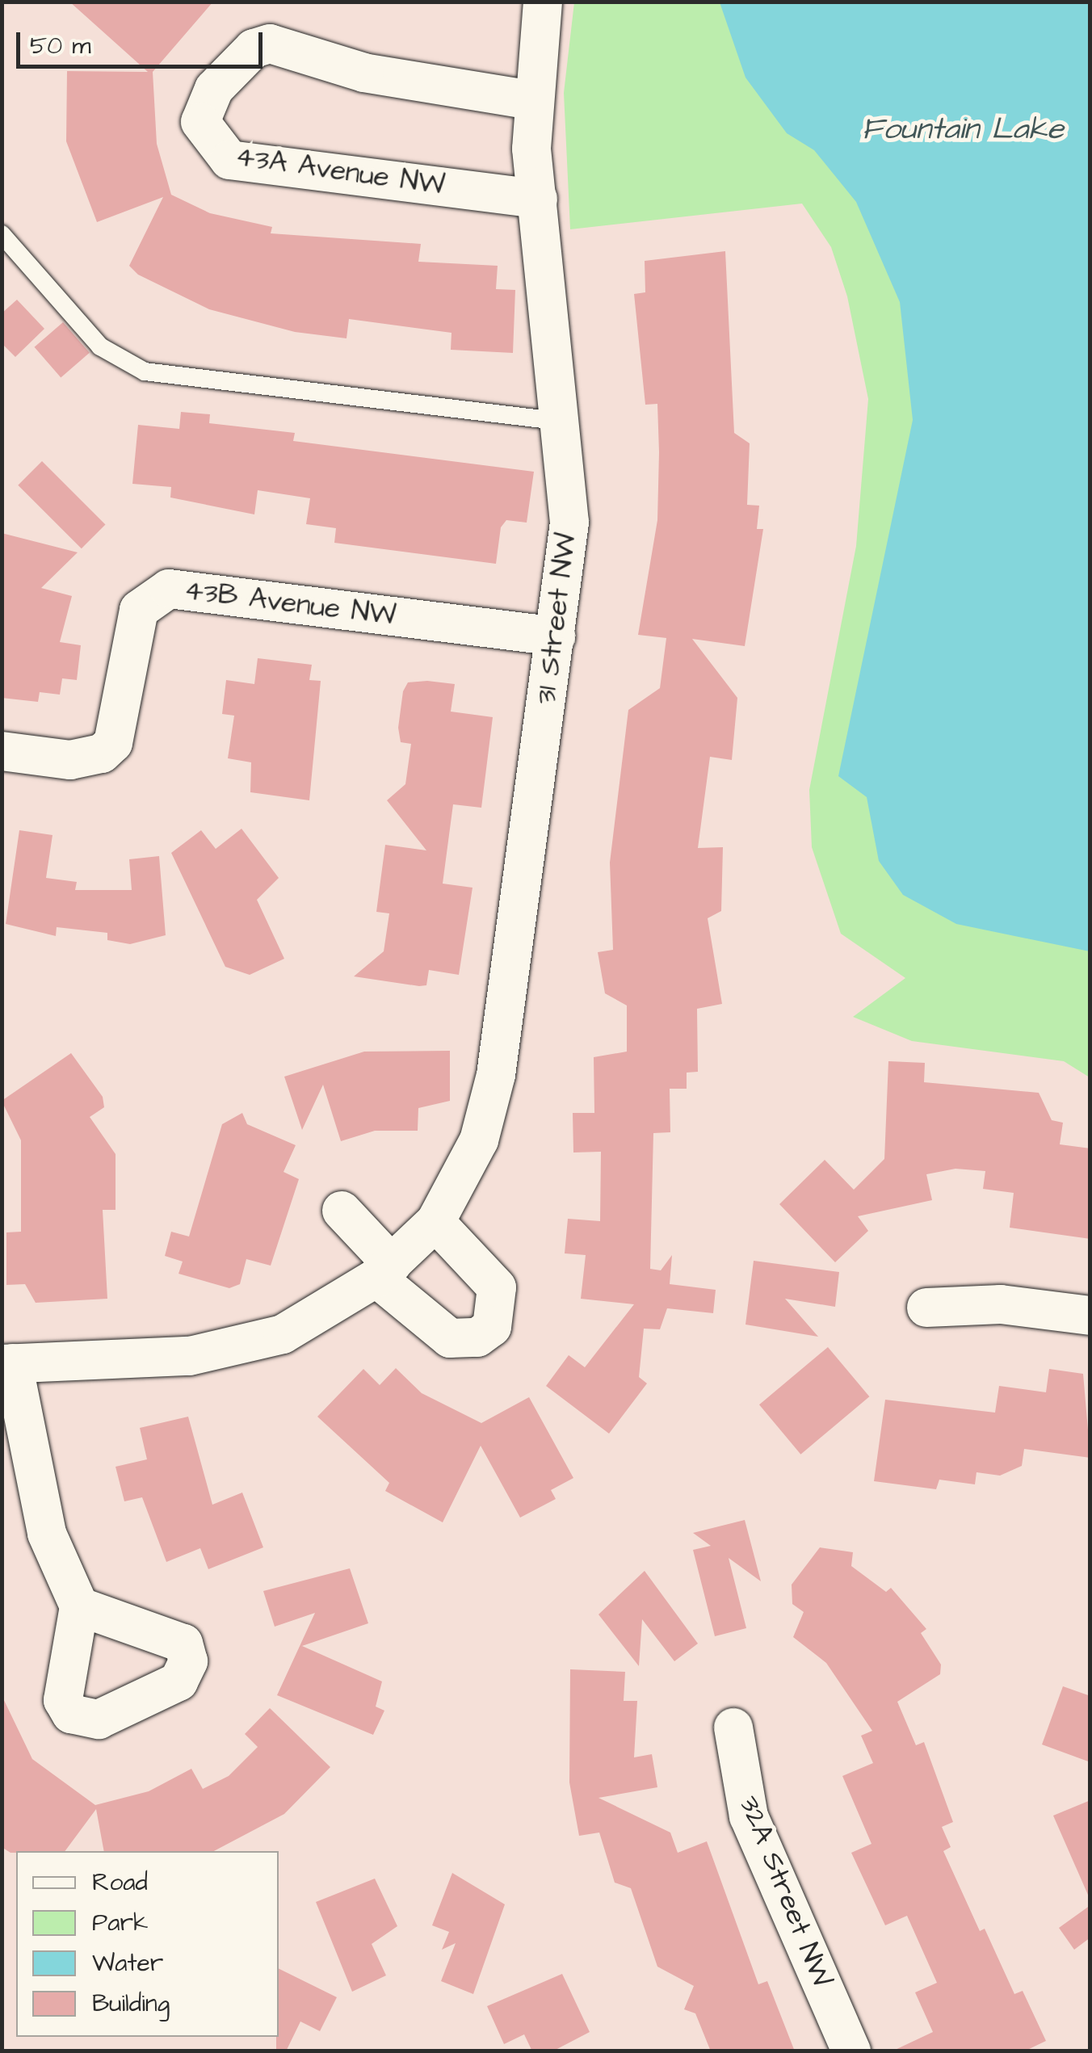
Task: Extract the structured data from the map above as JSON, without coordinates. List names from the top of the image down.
{
  "streets": {
    "street": [
      "43A Avenue NW",
      "43B Avenue NW",
      "31 Street NW",
      "32A Street NW"
    ]
  },
  "crossings": [
    ["43A Avenue NW", "31 Street NW"],
    ["43B Avenue NW", "31 Street NW"]
  ],
  "water": ["Fountain Lake"],
  "legend": [
    "Road",
    "Park",
    "Water",
    "Building"
  ],
  "scale_bar": "50 m"
}
